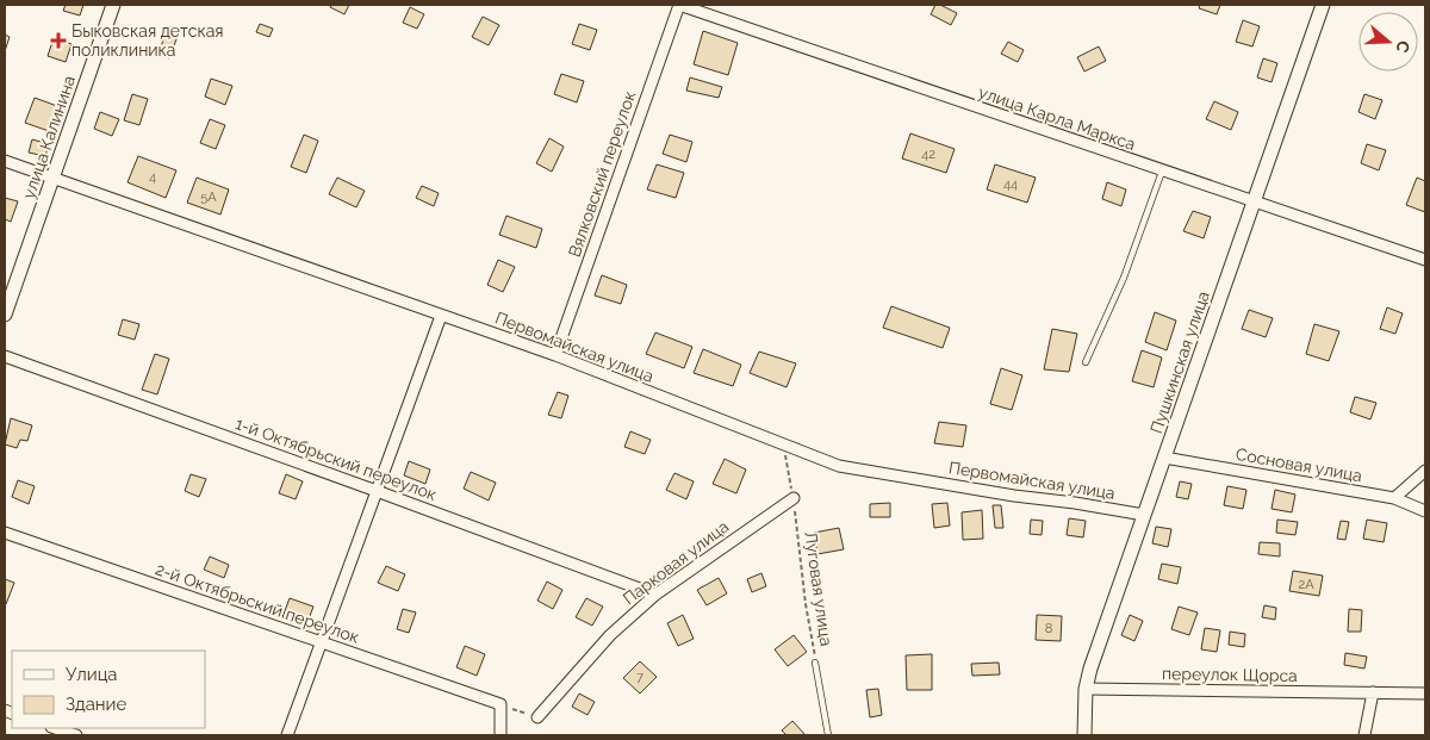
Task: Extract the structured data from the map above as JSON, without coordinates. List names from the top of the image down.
{
  "streets": {
    "street": [
      "улица Карла Маркса",
      "улица Калинина",
      "Вялковский переулок",
      "Первомайская улица",
      "Пушкинская улица",
      "1-й Октябрьский переулок",
      "Сосновая улица",
      "Парковая улица",
      "2-й Октябрьский переулок",
      "переулок Щорса"
    ],
    "lane": ["Луговая улица"]
  },
  "crossings": [
    ["улица Карла Маркса", "Вялковский переулок"],
    ["улица Карла Маркса", "Пушкинская улица"],
    ["улица Калинина", "Первомайская улица"],
    ["Вялковский переулок", "Первомайская улица"],
    ["Первомайская улица", "Пушкинская улица"],
    ["Первомайская улица", "Луговая улица"],
    ["Пушкинская улица", "Сосновая улица"],
    ["Пушкинская улица", "переулок Щорса"],
    ["1-й Октябрьский переулок", "Парковая улица"],
    ["Парковая улица", "Луговая улица"]
  ],
  "places": {
    "health": ["Быковская детская поликлиника"]
  },
  "house_numbers": [
    "42",
    "4",
    "44",
    "5А",
    "2А",
    "8",
    "7"
  ],
  "legend": ["Улица", "Здание"],
  "north": "right"
}
